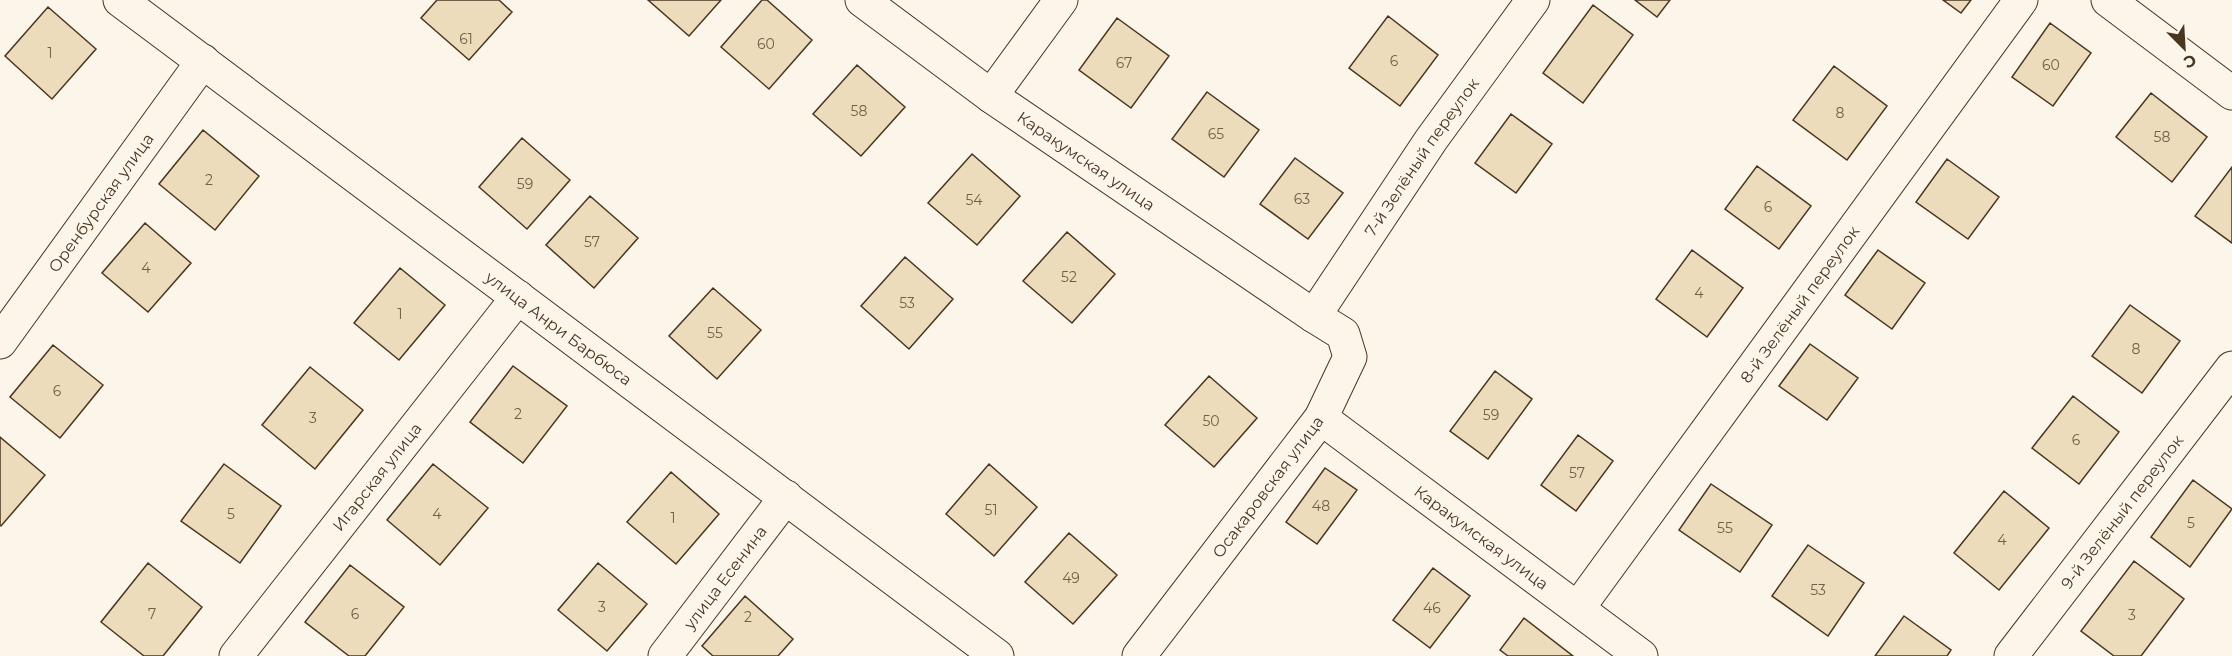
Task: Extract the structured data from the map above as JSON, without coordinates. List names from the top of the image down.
{
  "streets": {
    "street": [
      "7-й Зелёный переулок",
      "Каракумская улица",
      "Оренбурская улица",
      "8-й Зелёный переулок",
      "улица Анри Барбюса",
      "Игарская улица",
      "Осакаровская улица",
      "9-й Зелёный переулок",
      "улица Есенина"
    ]
  },
  "crossings": [
    ["7-й Зелёный переулок", "Каракумская улица"],
    ["7-й Зелёный переулок", "Осакаровская улица"],
    ["Каракумская улица", "8-й Зелёный переулок"],
    ["Каракумская улица", "Осакаровская улица"],
    ["Оренбурская улица", "улица Анри Барбюса"],
    ["улица Анри Барбюса", "Игарская улица"],
    ["улица Анри Барбюса", "улица Есенина"]
  ],
  "house_numbers": [
    "61",
    "60",
    "1",
    "6",
    "67",
    "60",
    "58",
    "8",
    "65",
    "58",
    "2",
    "59",
    "63",
    "54",
    "6",
    "57",
    "4",
    "52",
    "4",
    "53",
    "1",
    "55",
    "8",
    "6",
    "2",
    "59",
    "3",
    "50",
    "6",
    "57",
    "48",
    "51",
    "5",
    "4",
    "1",
    "5",
    "55",
    "4",
    "49",
    "53",
    "3",
    "46",
    "7",
    "6",
    "3",
    "2"
  ],
  "north": "bottom right"
}
